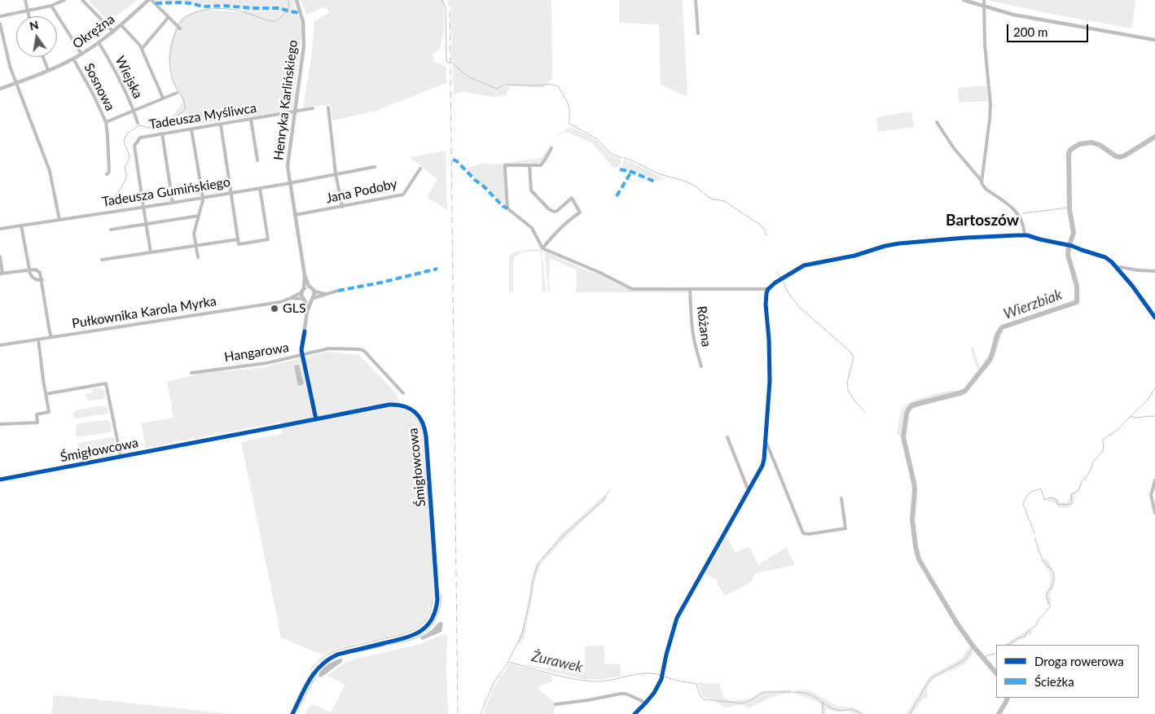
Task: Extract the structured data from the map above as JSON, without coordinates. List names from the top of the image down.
{
  "streets": {
    "street": [
      "Okrężna",
      "Wiejska",
      "Sosnowa",
      "Henryka Karlińskiego",
      "Tadeusza Myśliwca",
      "Jana Podoby",
      "Tadeusza Gumińskiego",
      "Pułkownika Karola Myrka",
      "Różana",
      "Hangarowa",
      "Śmigłowcowa"
    ]
  },
  "crossings": [
    ["Okrężna", "Wiejska"],
    ["Okrężna", "Sosnowa"],
    ["Henryka Karlińskiego", "Tadeusza Myśliwca"],
    ["Henryka Karlińskiego", "Jana Podoby"],
    ["Henryka Karlińskiego", "Tadeusza Gumińskiego"],
    ["Henryka Karlińskiego", "Pułkownika Karola Myrka"],
    ["Tadeusza Myśliwca", "Tadeusza Gumińskiego"]
  ],
  "districts": ["Bartoszów"],
  "water": ["Wierzbiak", "Żurawek"],
  "places": ["GLS"],
  "legend": ["Droga rowerowa", "Ścieżka"],
  "scale_bar": "200 m",
  "north": "top"
}
